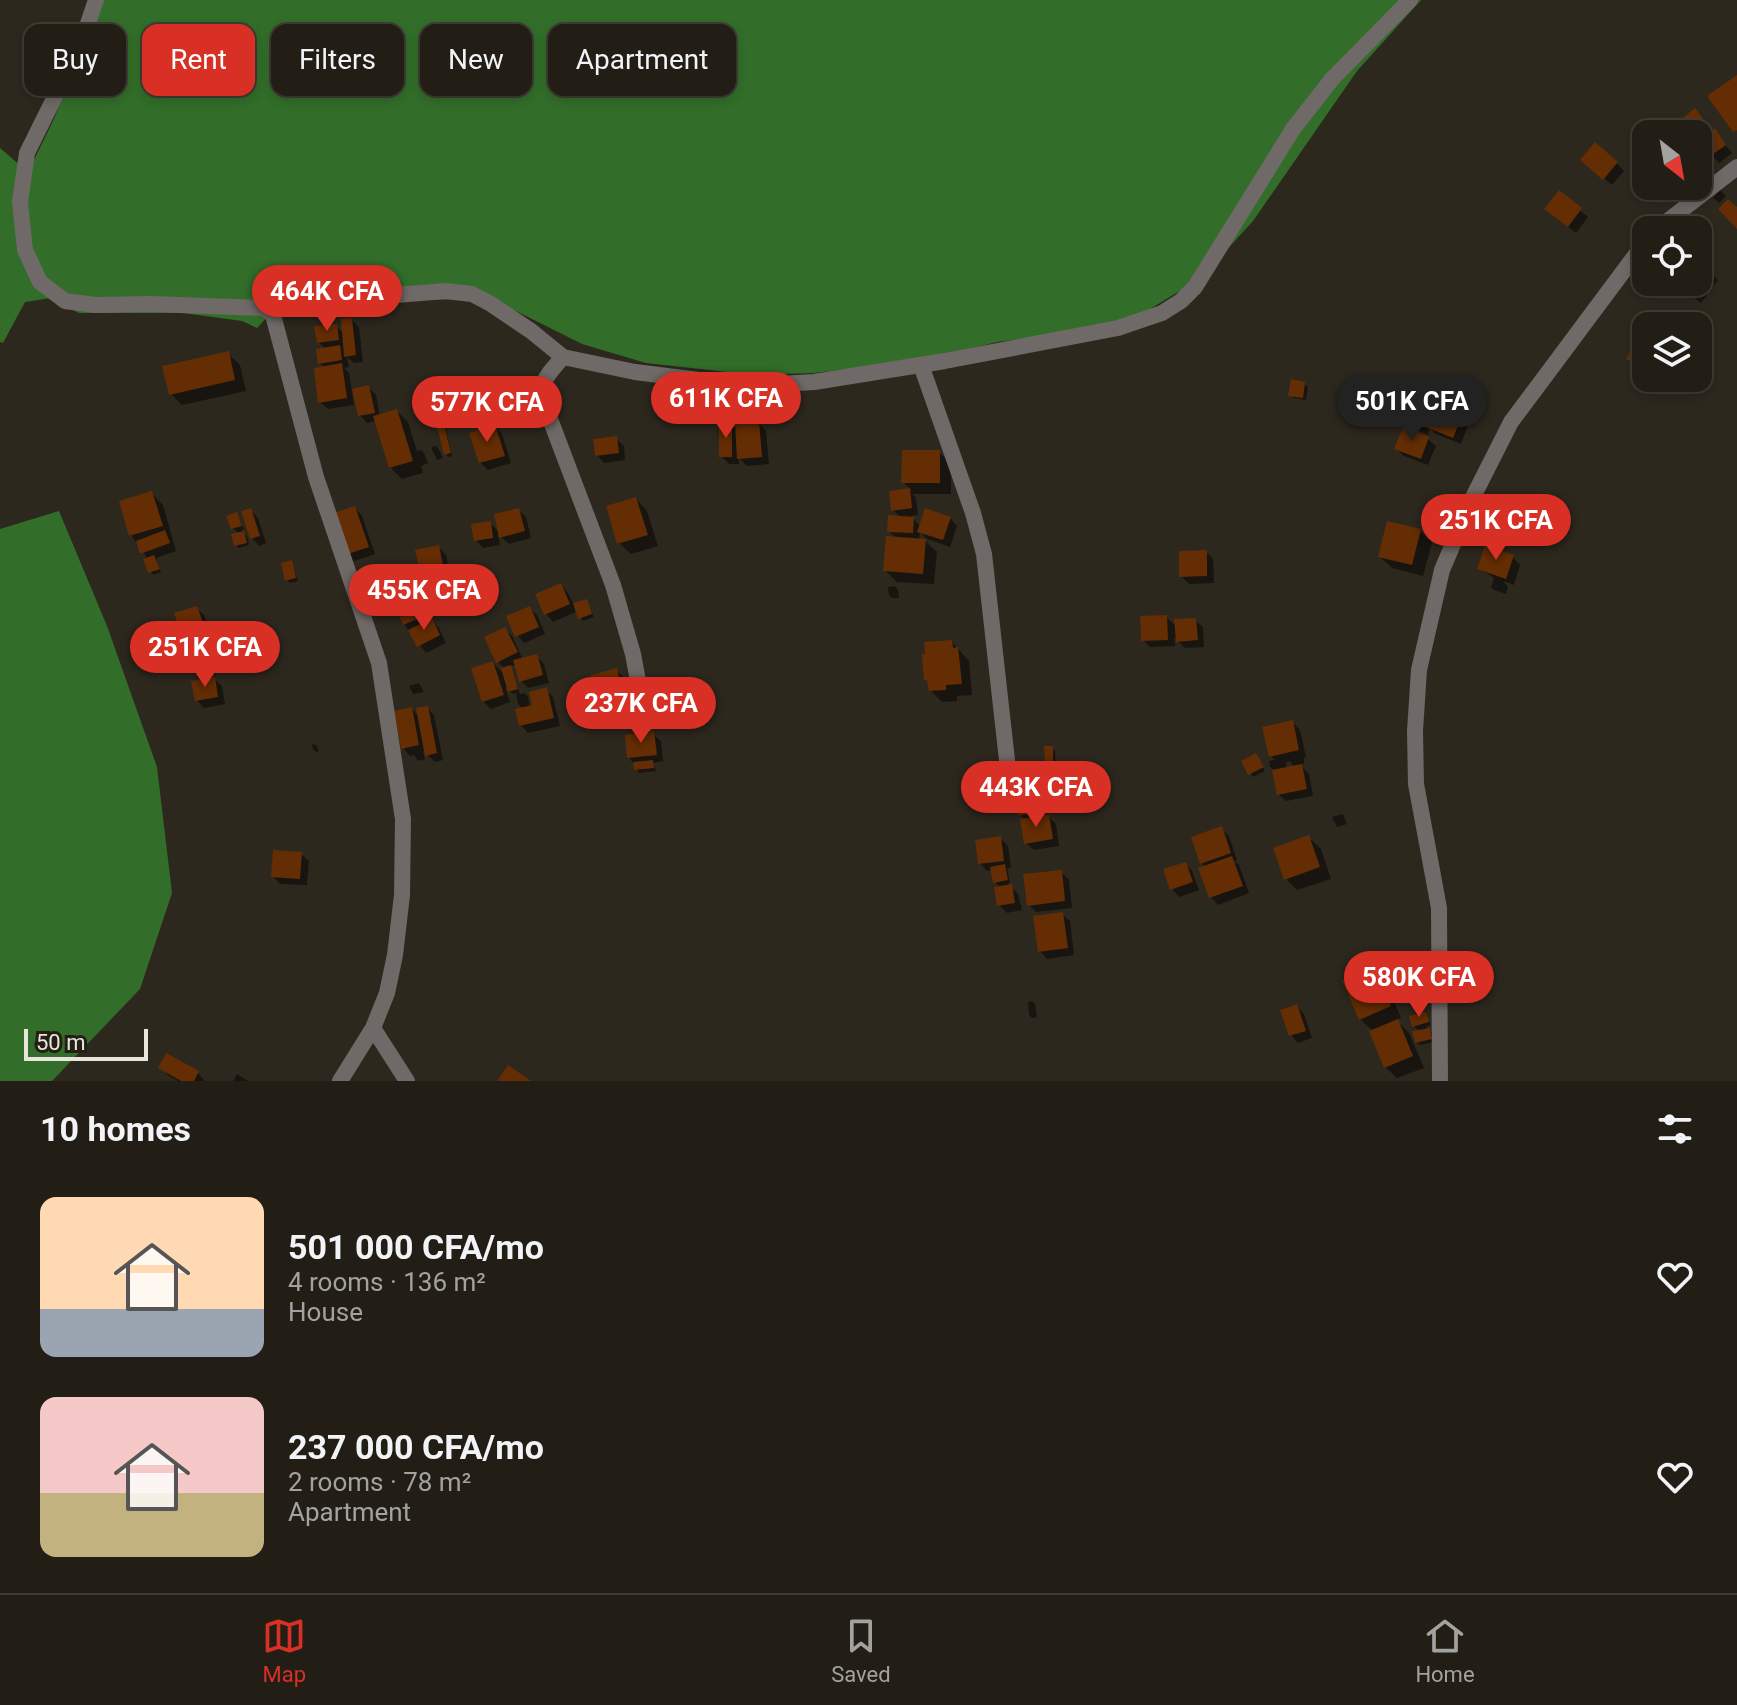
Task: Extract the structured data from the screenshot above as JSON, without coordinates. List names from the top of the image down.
{
  "scale_bar": "50 m",
  "north": "bottom right",
  "page": {
    "chip": [
      "Buy",
      "Rent",
      "Filters",
      "New",
      "Apartment"
    ],
    "price": [
      "464K CFA",
      "611K CFA",
      "501K CFA",
      "577K CFA",
      "251K CFA",
      "455K CFA",
      "251K CFA",
      "237K CFA",
      "443K CFA",
      "580K CFA"
    ],
    "scale": "50 m",
    "heading": "10 homes",
    "list": [
      {
        "name": "501 000 CFA/mo",
        "note": "4 rooms · 136 m² · House"
      },
      {
        "name": "237 000 CFA/mo",
        "note": "2 rooms · 78 m² · Apartment"
      }
    ],
    "tabs": ["Map", "Saved", "Home"]
  }
}
